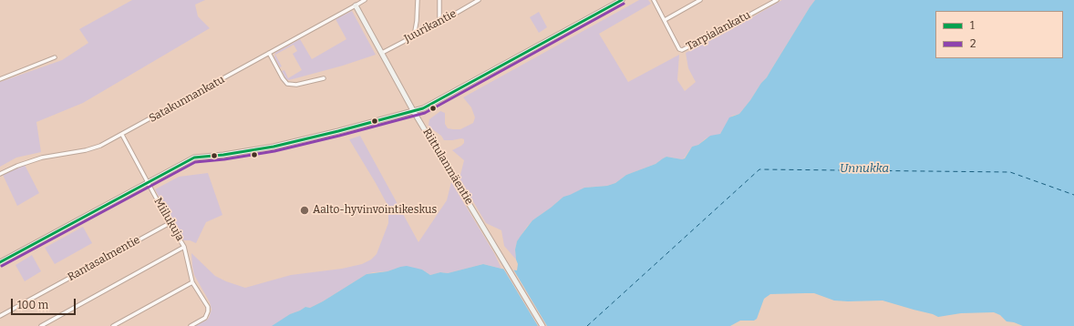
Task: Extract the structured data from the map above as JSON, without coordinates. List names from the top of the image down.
{
  "streets": {
    "street": [
      "Juurikantie",
      "Tarpialankatu",
      "Satakunnankatu",
      "Riittulanmäentie",
      "Miilukuja",
      "Rantasalmentie"
    ]
  },
  "crossings": [
    ["Juurikantie", "Riittulanmäentie"],
    ["Satakunnankatu", "Riittulanmäentie"],
    ["Satakunnankatu", "Miilukuja"],
    ["Miilukuja", "Rantasalmentie"]
  ],
  "water": ["Unnukka"],
  "places": ["Aalto-hyvinvointikeskus"],
  "lines": ["transit line 1", "transit line 2"],
  "legend": ["1", "2"],
  "scale_bar": "100 m"
}
